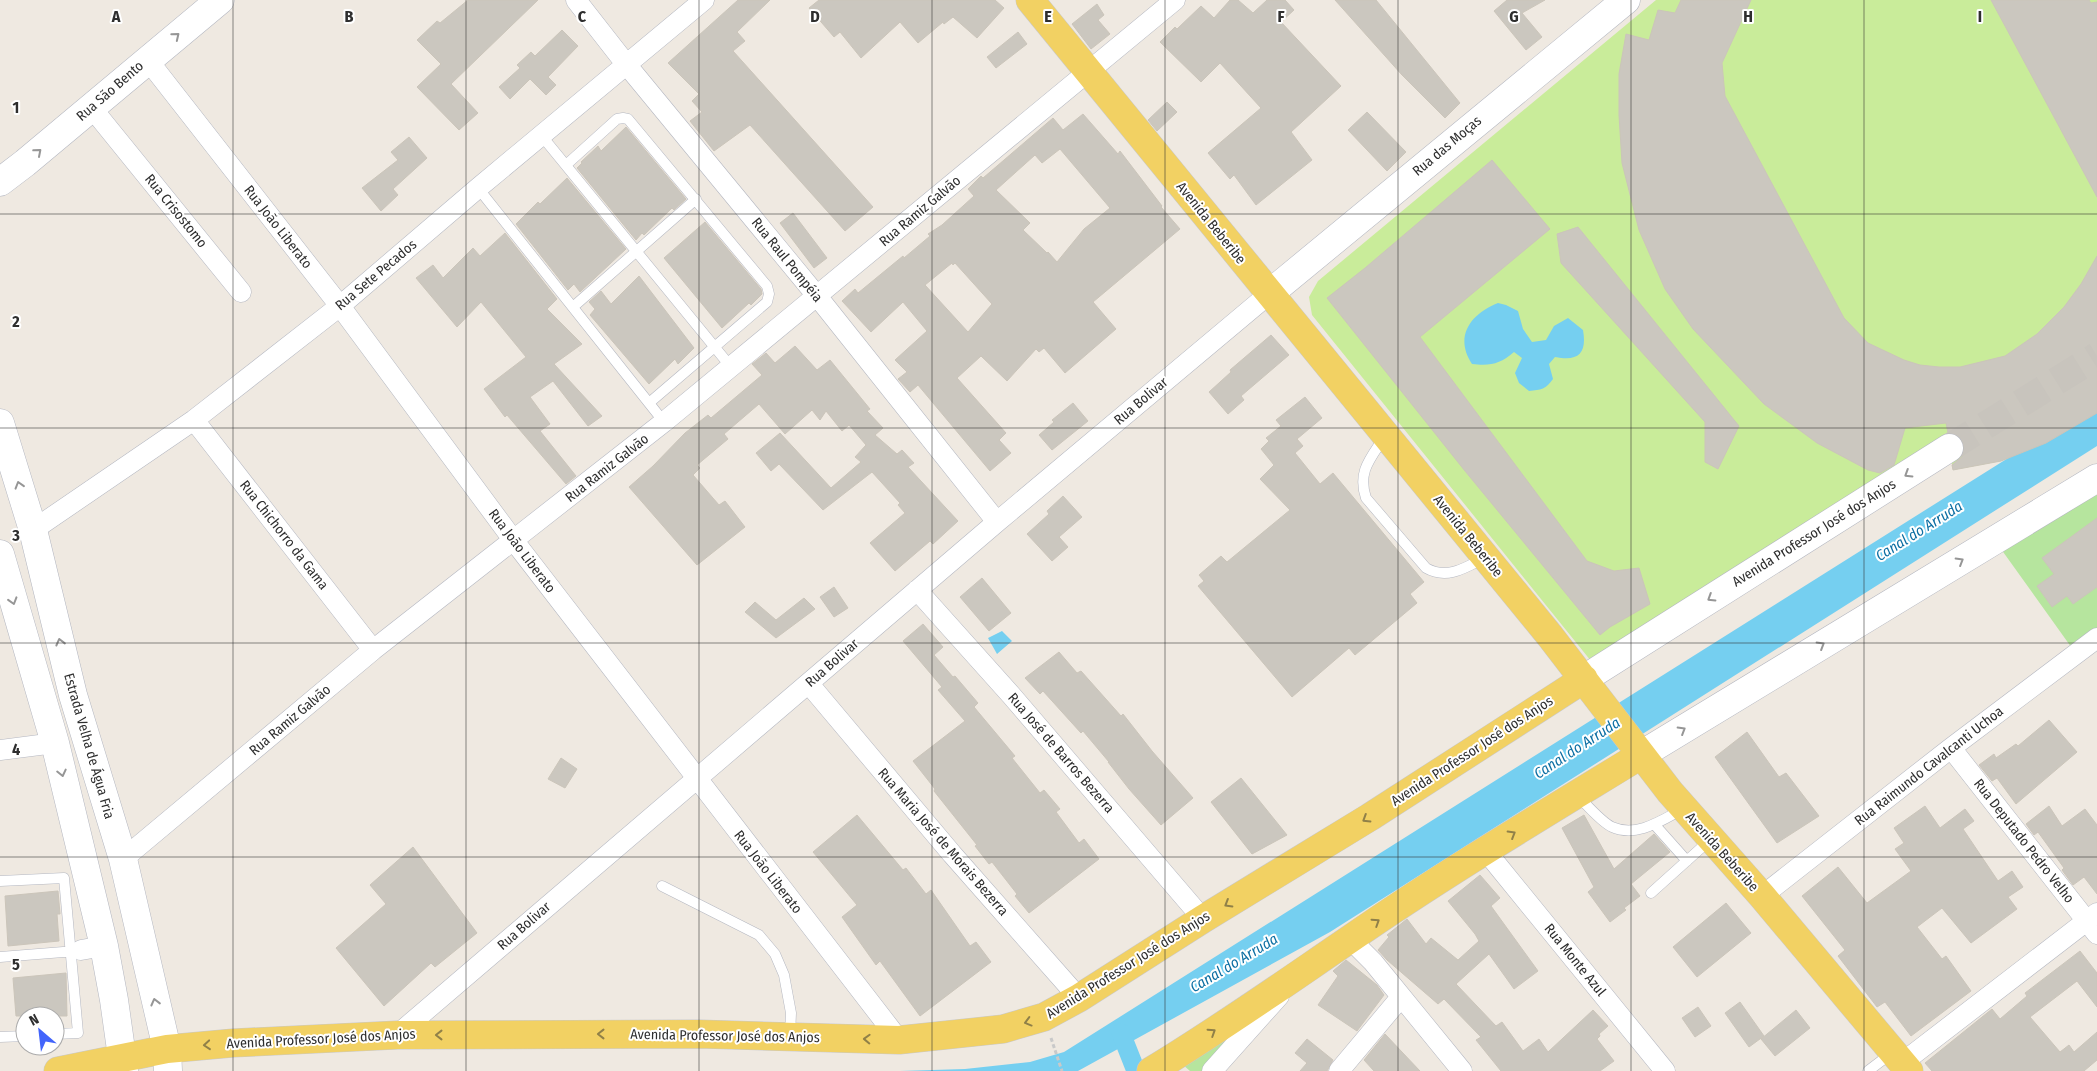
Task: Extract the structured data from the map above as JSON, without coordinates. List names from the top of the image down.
{
  "streets": {
    "main road": [
      "Rua São Bento",
      "Rua das Moças",
      "Avenida Beberibe",
      "Avenida Professor José dos Anjos",
      "Estrada Velha de Água Fria"
    ],
    "street": [
      "Rua Crisostomo",
      "Rua Ramiz Galvão",
      "Rua João Liberato",
      "Rua Raul Pompéia",
      "Rua Sete Pecados",
      "Rua Bolivar",
      "Rua Chichorro da Gama",
      "Rua José de Barros Bezerra",
      "Rua Raimundo Cavalcanti Uchoa",
      "Rua Deputado Pedro Velho",
      "Rua Maria José de Morais Bezerra",
      "Rua Monte Azul"
    ]
  },
  "crossings": [
    ["Rua São Bento", "Rua Crisostomo"],
    ["Rua São Bento", "Rua João Liberato"],
    ["Rua das Moças", "Avenida Beberibe"],
    ["Rua das Moças", "Rua Bolivar"],
    ["Rua Ramiz Galvão", "Avenida Beberibe"],
    ["Rua Ramiz Galvão", "Rua João Liberato"],
    ["Rua Ramiz Galvão", "Rua Raul Pompéia"],
    ["Rua Ramiz Galvão", "Rua Chichorro da Gama"],
    ["Rua Ramiz Galvão", "Estrada Velha de Água Fria"],
    ["Avenida Beberibe", "Rua Bolivar"],
    ["Avenida Beberibe", "Avenida Professor José dos Anjos"],
    ["Avenida Beberibe", "Rua Raimundo Cavalcanti Uchoa"],
    ["Rua João Liberato", "Rua Sete Pecados"],
    ["Rua João Liberato", "Rua Bolivar"],
    ["Rua João Liberato", "Avenida Professor José dos Anjos"],
    ["Rua Raul Pompéia", "Rua Sete Pecados"],
    ["Rua Raul Pompéia", "Rua Bolivar"],
    ["Rua Sete Pecados", "Rua Chichorro da Gama"],
    ["Rua Sete Pecados", "Estrada Velha de Água Fria"],
    ["Rua Bolivar", "Avenida Professor José dos Anjos"],
    ["Rua Bolivar", "Rua José de Barros Bezerra"],
    ["Rua Bolivar", "Rua Maria José de Morais Bezerra"],
    ["Avenida Professor José dos Anjos", "Estrada Velha de Água Fria"],
    ["Avenida Professor José dos Anjos", "Rua José de Barros Bezerra"],
    ["Avenida Professor José dos Anjos", "Rua Maria José de Morais Bezerra"],
    ["Rua Raimundo Cavalcanti Uchoa", "Rua Deputado Pedro Velho"]
  ],
  "one_way": ["Rua São Bento"],
  "water": ["Canal do Arruda"],
  "north": "top left",
  "grid": {
    "columns": [
      "A",
      "B",
      "C",
      "D",
      "E",
      "F",
      "G",
      "H",
      "I"
    ],
    "rows": [
      "1",
      "2",
      "3",
      "4",
      "5"
    ]
  }
}
